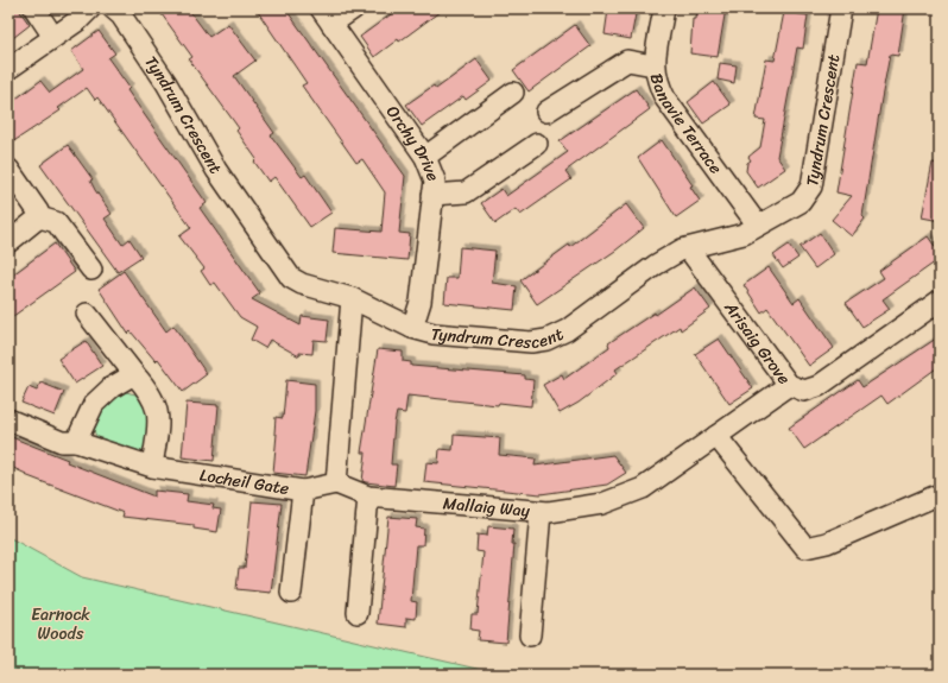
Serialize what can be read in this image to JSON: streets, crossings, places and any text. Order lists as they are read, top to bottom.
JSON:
{
  "streets": {
    "street": [
      "Tyndrum Crescent",
      "Banavie Terrace",
      "Orchy Drive",
      "Arisaig Grove",
      "Locheil Gate",
      "Mallaig Way"
    ]
  },
  "crossings": [
    ["Tyndrum Crescent", "Banavie Terrace"],
    ["Tyndrum Crescent", "Orchy Drive"],
    ["Tyndrum Crescent", "Arisaig Grove"],
    ["Arisaig Grove", "Mallaig Way"],
    ["Locheil Gate", "Mallaig Way"]
  ],
  "parks": ["Earnock Woods"]
}
